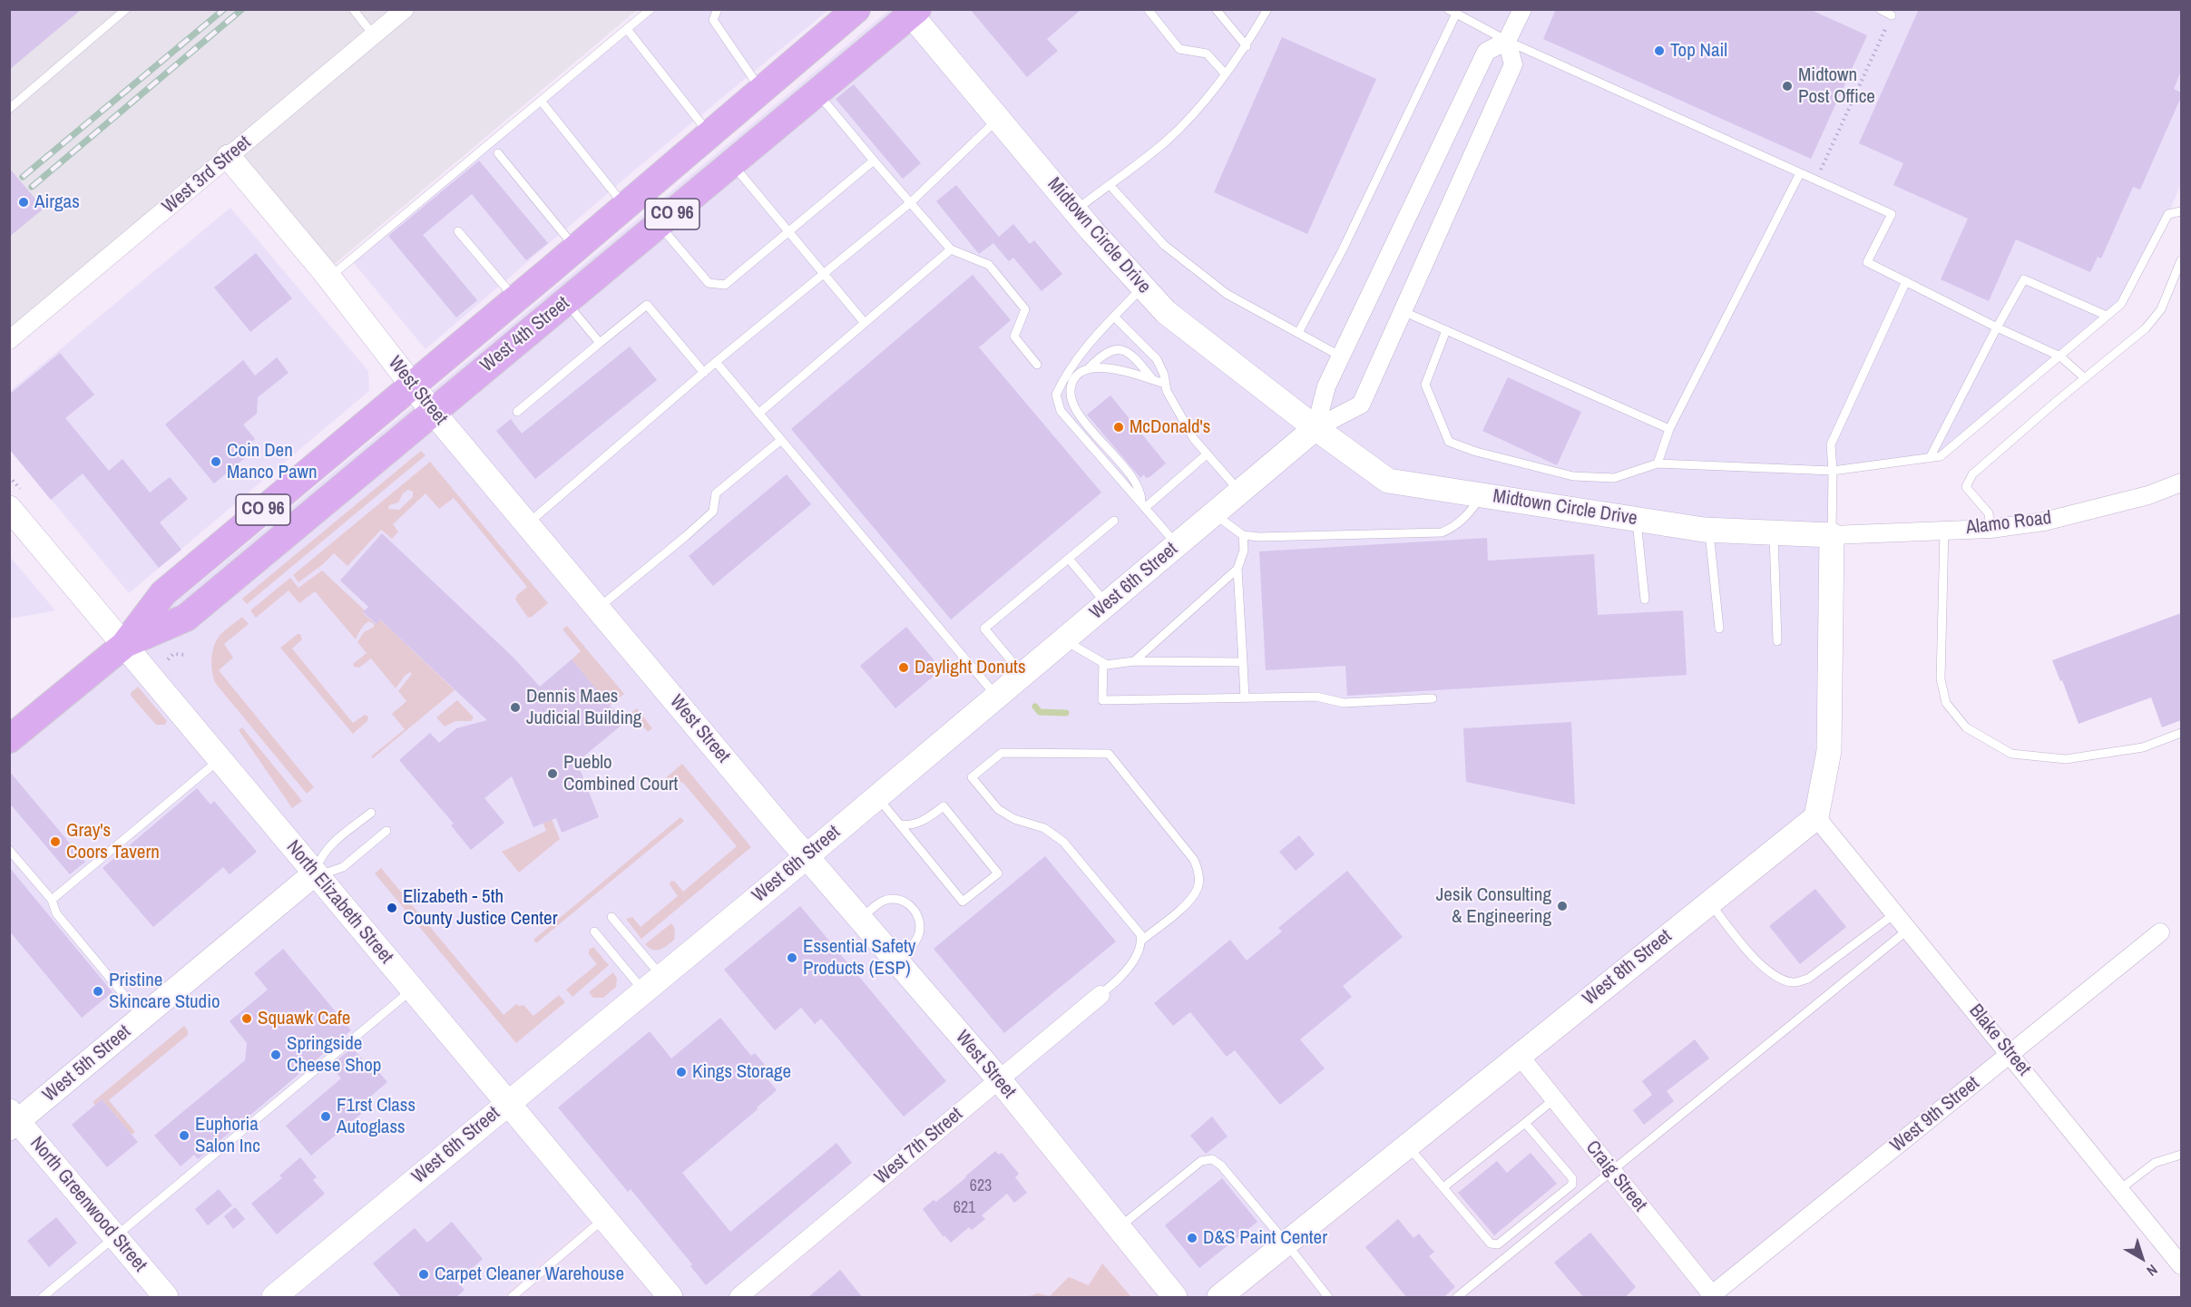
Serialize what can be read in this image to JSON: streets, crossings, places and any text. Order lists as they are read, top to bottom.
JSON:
{
  "streets": {
    "main road": ["CO 96", "West 4th Street"],
    "street": [
      "West 3rd Street",
      "Midtown Circle Drive",
      "West Street",
      "Alamo Road",
      "West 6th Street",
      "North Elizabeth Street",
      "West 8th Street",
      "Blake Street",
      "West 5th Street",
      "West 9th Street",
      "West 7th Street",
      "Craig Street",
      "North Greenwood Street"
    ]
  },
  "crossings": [
    ["West 3rd Street", "West Street"],
    ["Midtown Circle Drive", "West 4th Street"],
    ["Midtown Circle Drive", "Alamo Road"],
    ["Midtown Circle Drive", "West 6th Street"],
    ["West 4th Street", "West Street"],
    ["West 4th Street", "North Elizabeth Street"],
    ["West Street", "West 6th Street"],
    ["West Street", "West 7th Street"],
    ["West 6th Street", "North Elizabeth Street"],
    ["North Elizabeth Street", "West 5th Street"],
    ["West 8th Street", "Blake Street"],
    ["West 8th Street", "Craig Street"],
    ["Blake Street", "West 9th Street"],
    ["West 5th Street", "North Greenwood Street"],
    ["West 9th Street", "Craig Street"]
  ],
  "places": [
    "Top Nail",
    "Midtown Post Office",
    "Airgas",
    "McDonald's",
    "Coin Den Manco Pawn",
    "Daylight Donuts",
    "Dennis Maes Judicial Building",
    "Pueblo Combined Court",
    "Gray's Coors Tavern",
    "Jesik Consulting & Engineering",
    "Elizabeth - 5th County Justice Center",
    "Essential Safety Products (ESP)",
    "Pristine Skincare Studio",
    "Squawk Cafe",
    "Springside Cheese Shop",
    "Kings Storage",
    "F1rst Class Autoglass",
    "Euphoria Salon Inc",
    "D&S Paint Center",
    "Carpet Cleaner Warehouse"
  ],
  "house_numbers": ["623", "621"],
  "north": "bottom right"
}
